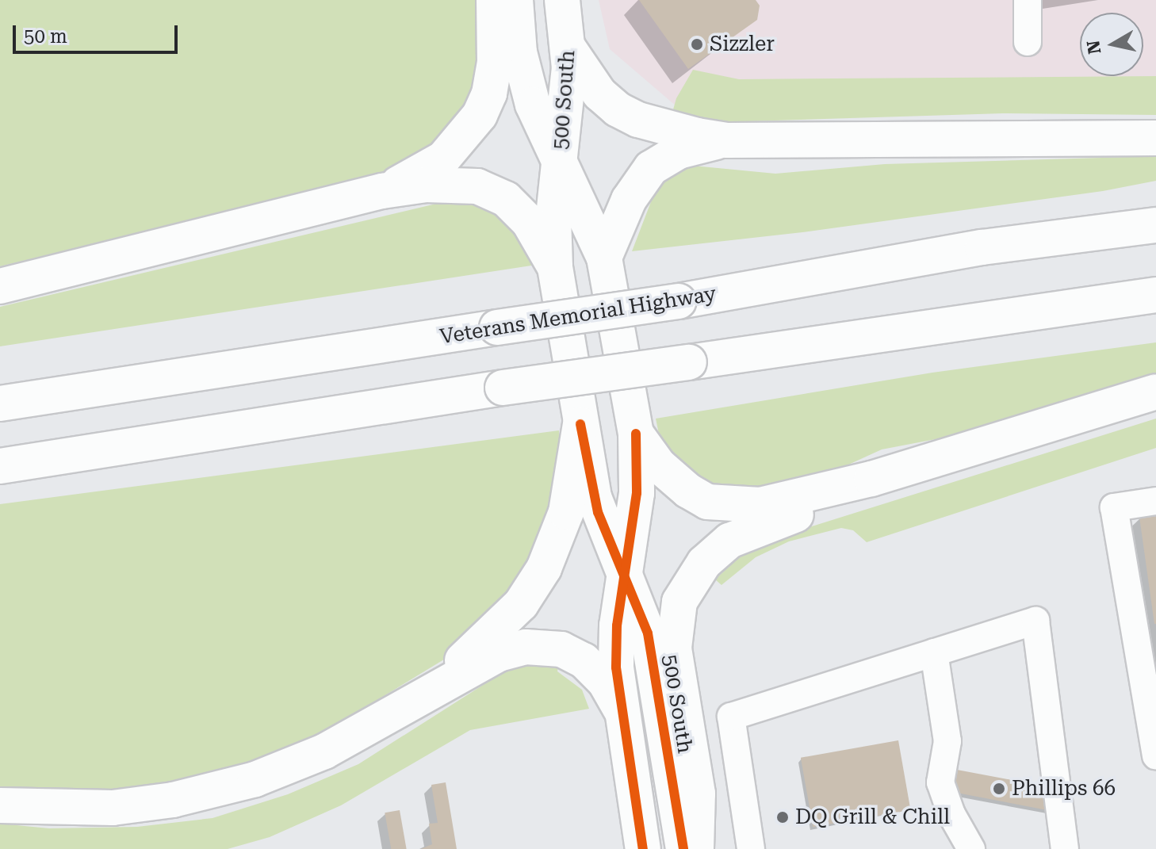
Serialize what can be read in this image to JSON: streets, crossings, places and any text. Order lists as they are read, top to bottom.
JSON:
{
  "streets": {
    "main road": ["500 South", "Veterans Memorial Highway"]
  },
  "places": ["Sizzler", "Phillips 66", "DQ Grill & Chill"],
  "scale_bar": "50 m",
  "north": "left"
}
